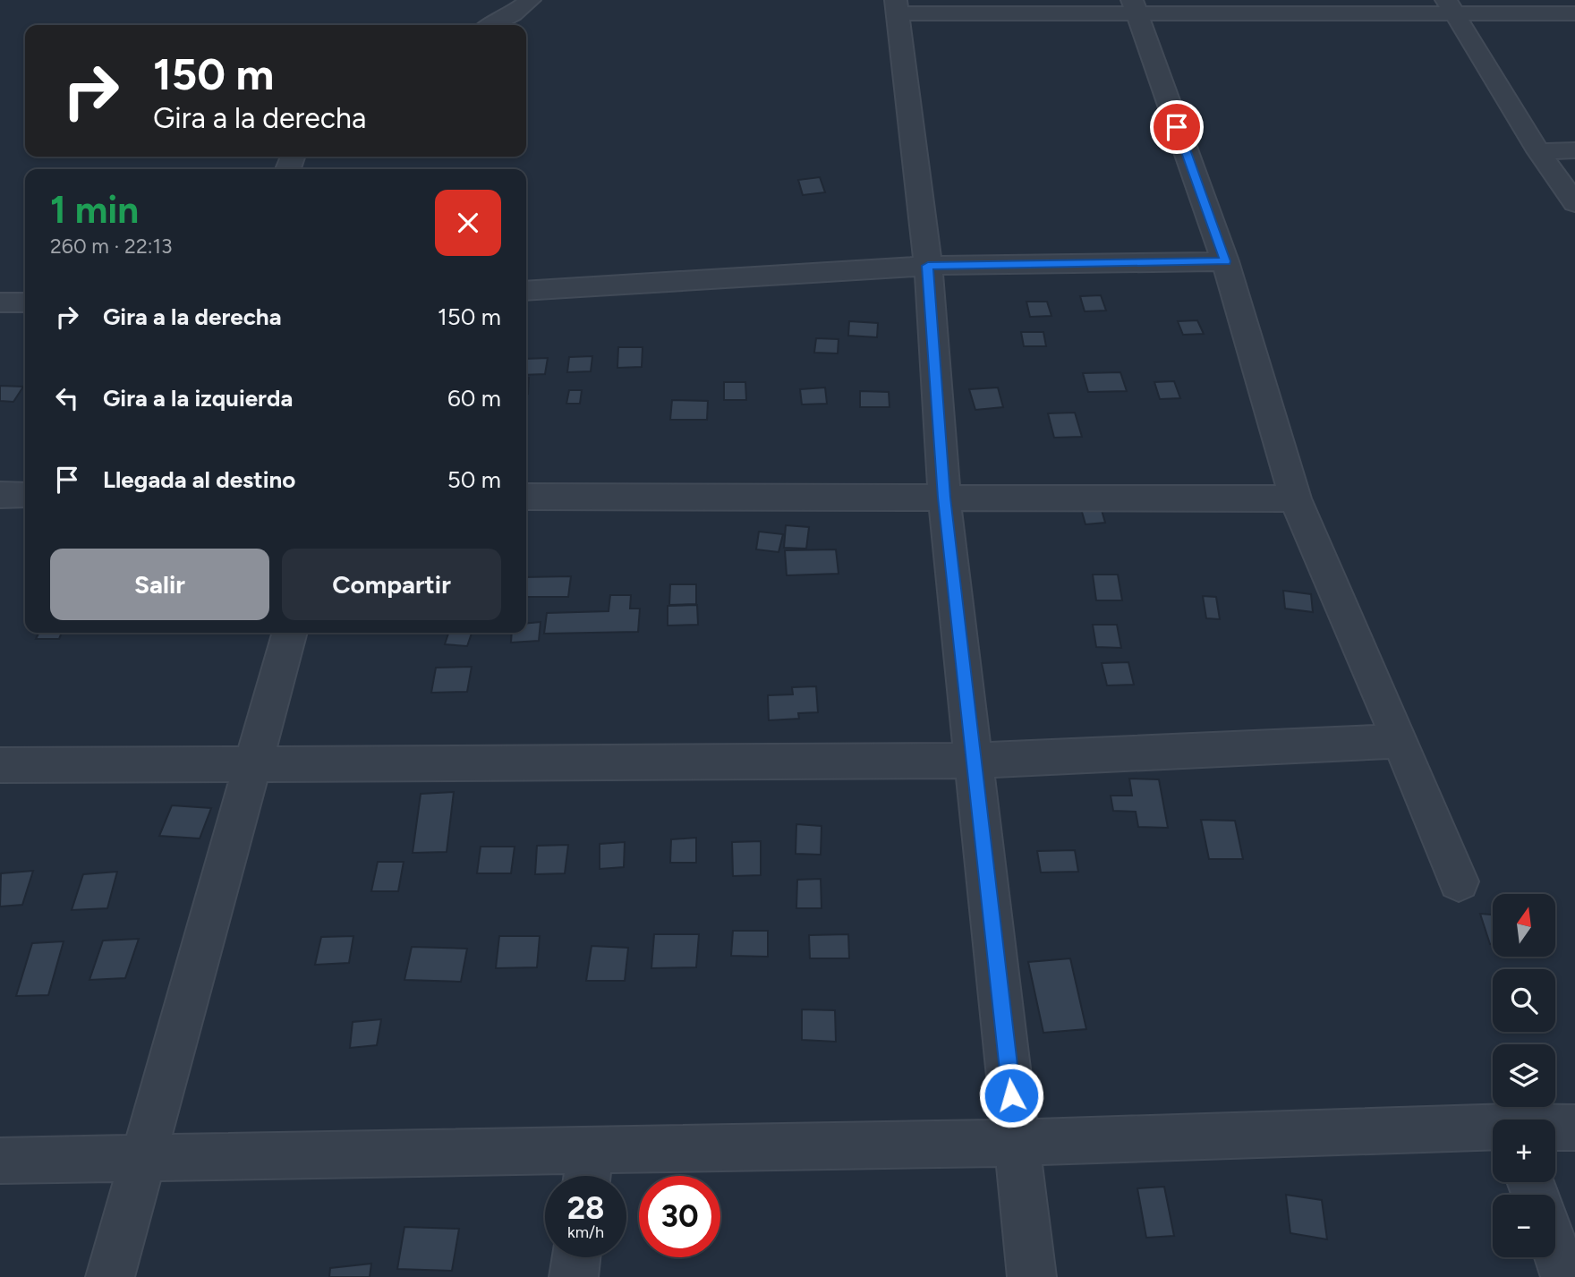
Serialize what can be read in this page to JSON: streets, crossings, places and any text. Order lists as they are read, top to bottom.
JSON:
{
  "north": "top",
  "page": {
    "turn": ["150 m", "Gira a la derecha"],
    "heading": ["1 min", "260 m · 22:13"],
    "list": [
      {
        "name": "Gira a la derecha",
        "value": "150 m"
      },
      {
        "name": "Gira a la izquierda",
        "value": "60 m"
      },
      {
        "name": "Llegada al destino",
        "value": "50 m"
      }
    ],
    "buttons": ["Salir", "Compartir"],
    "map_buttons": ["+", "−"],
    "speed": "28 km/h",
    "limit": "30"
  }
}
